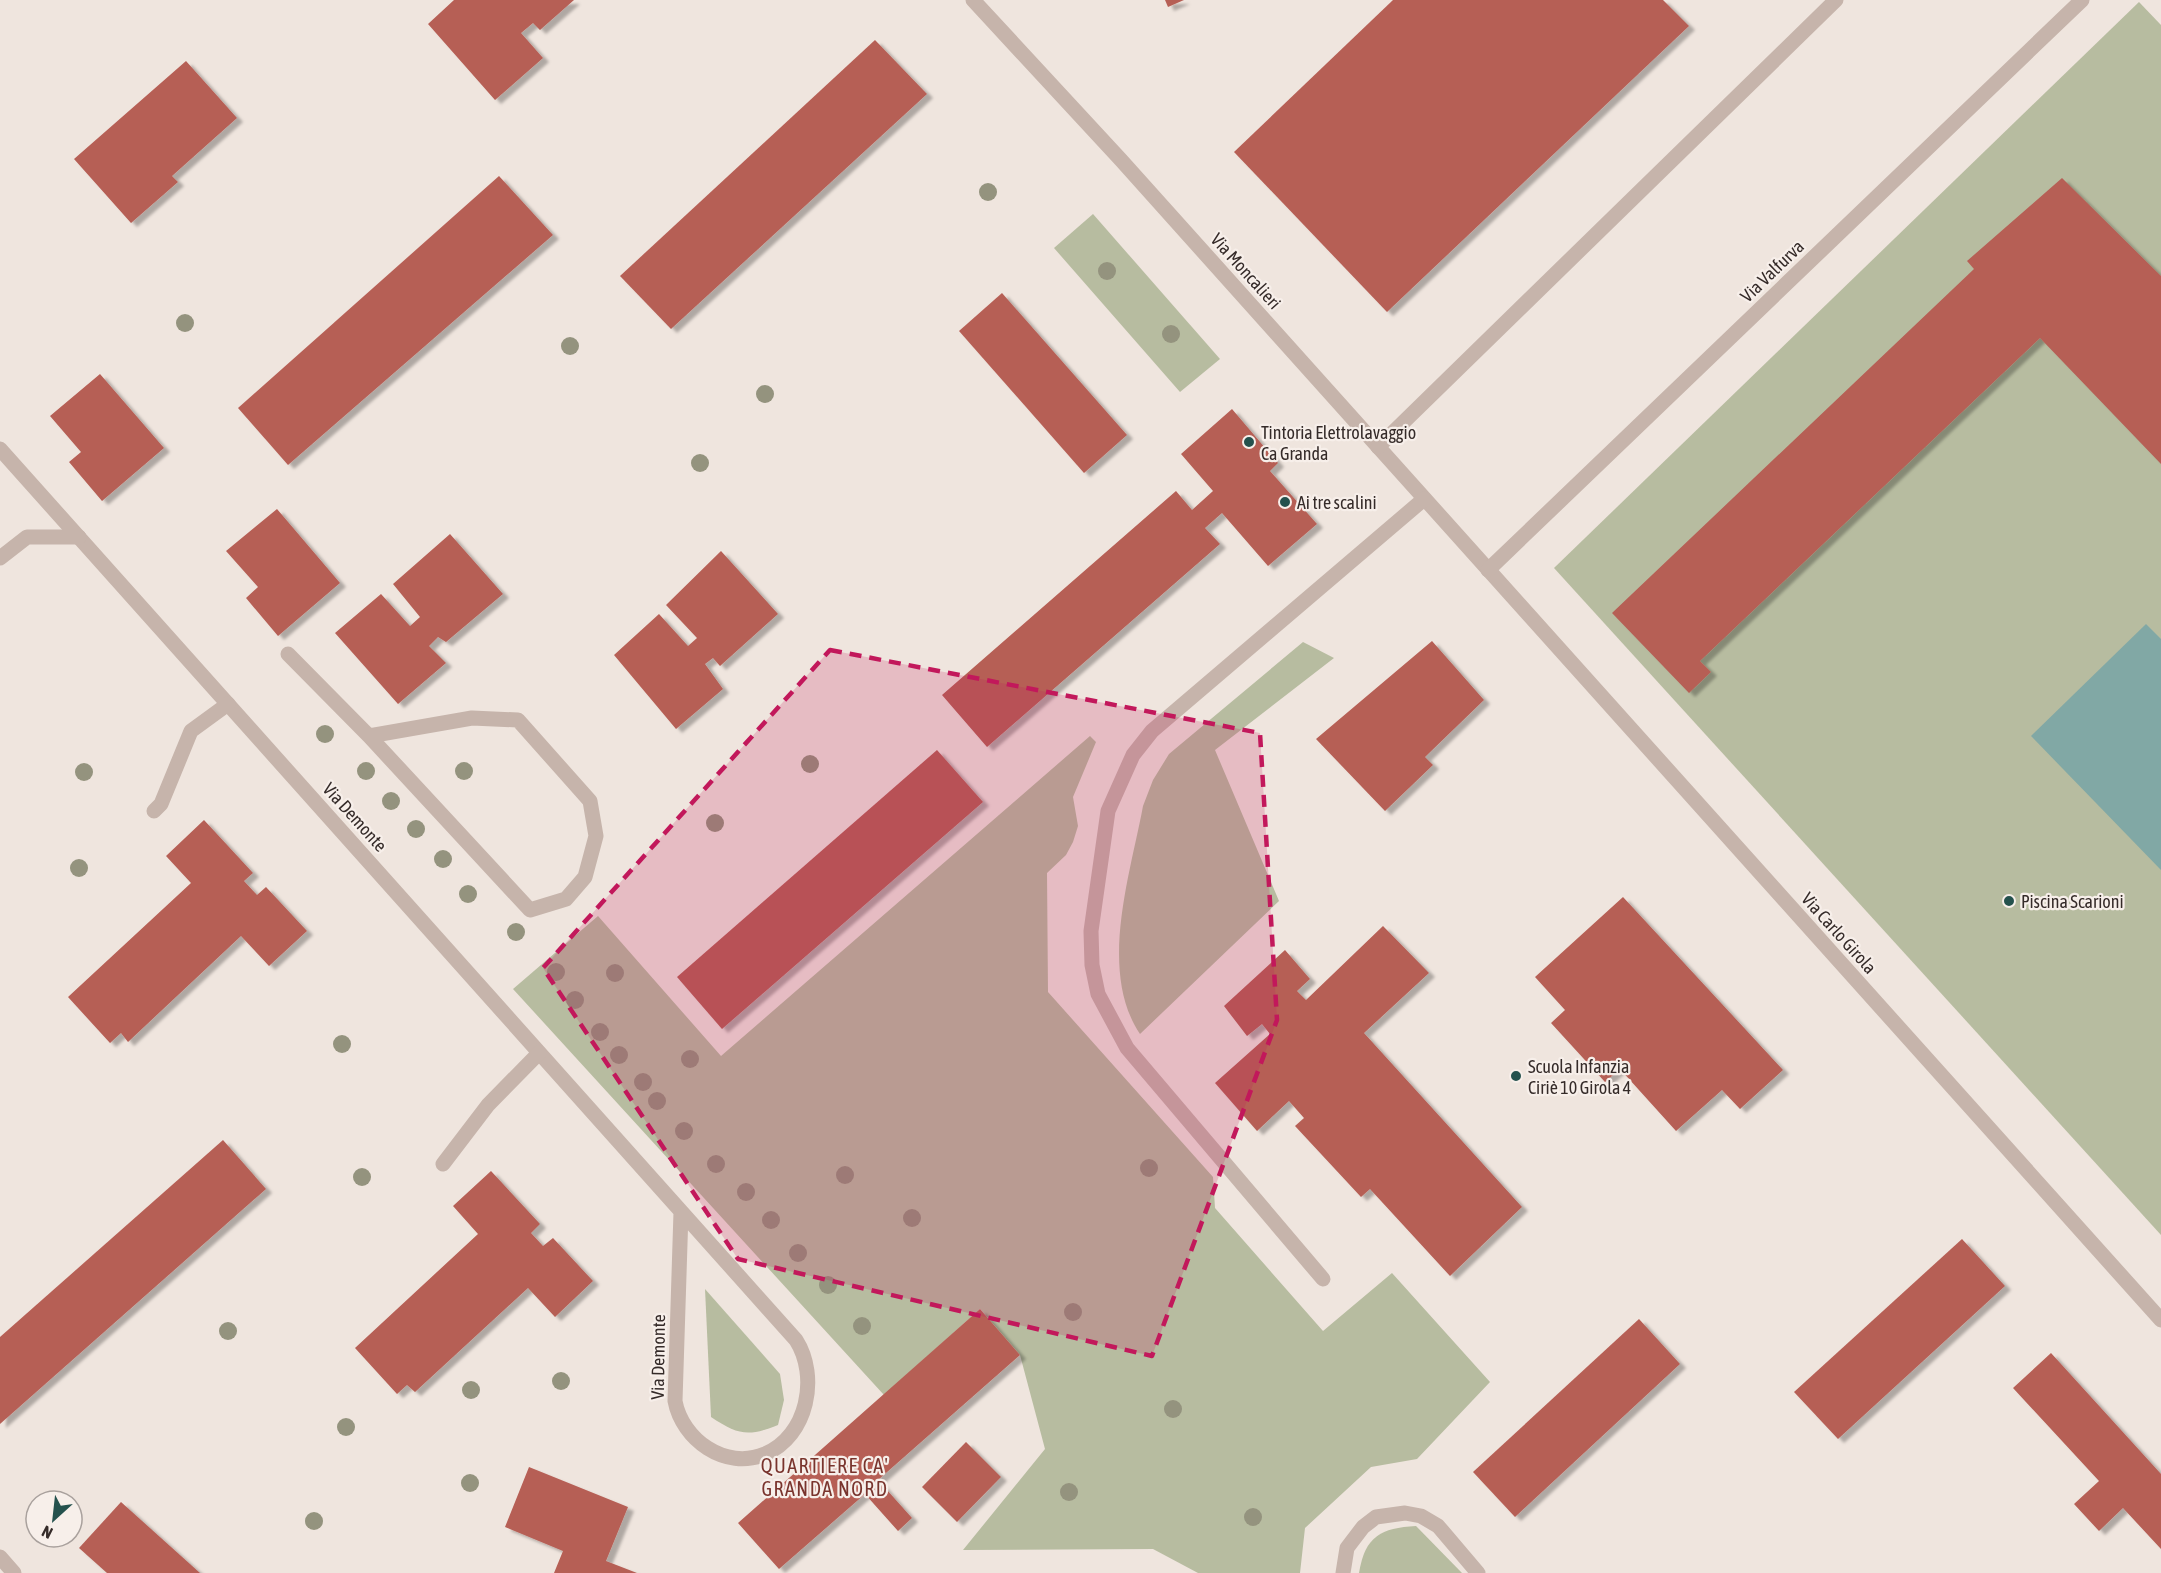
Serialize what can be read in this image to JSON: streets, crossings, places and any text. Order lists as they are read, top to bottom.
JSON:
{
  "streets": {
    "street": [
      "Via Moncalieri",
      "Via Valfurva",
      "Via Demonte",
      "Via Carlo Girola"
    ]
  },
  "crossings": [
    ["Via Moncalieri", "Via Valfurva"],
    ["Via Moncalieri", "Via Carlo Girola"],
    ["Via Valfurva", "Via Carlo Girola"]
  ],
  "districts": ["QUARTIERE CA' GRANDA NORD"],
  "places": [
    "Tintoria Elettrolavaggio Ca Granda",
    "Ai tre scalini",
    "Piscina Scarioni",
    "Scuola Infanzia Ciriè 10 Girola 4"
  ],
  "north": "bottom left"
}
